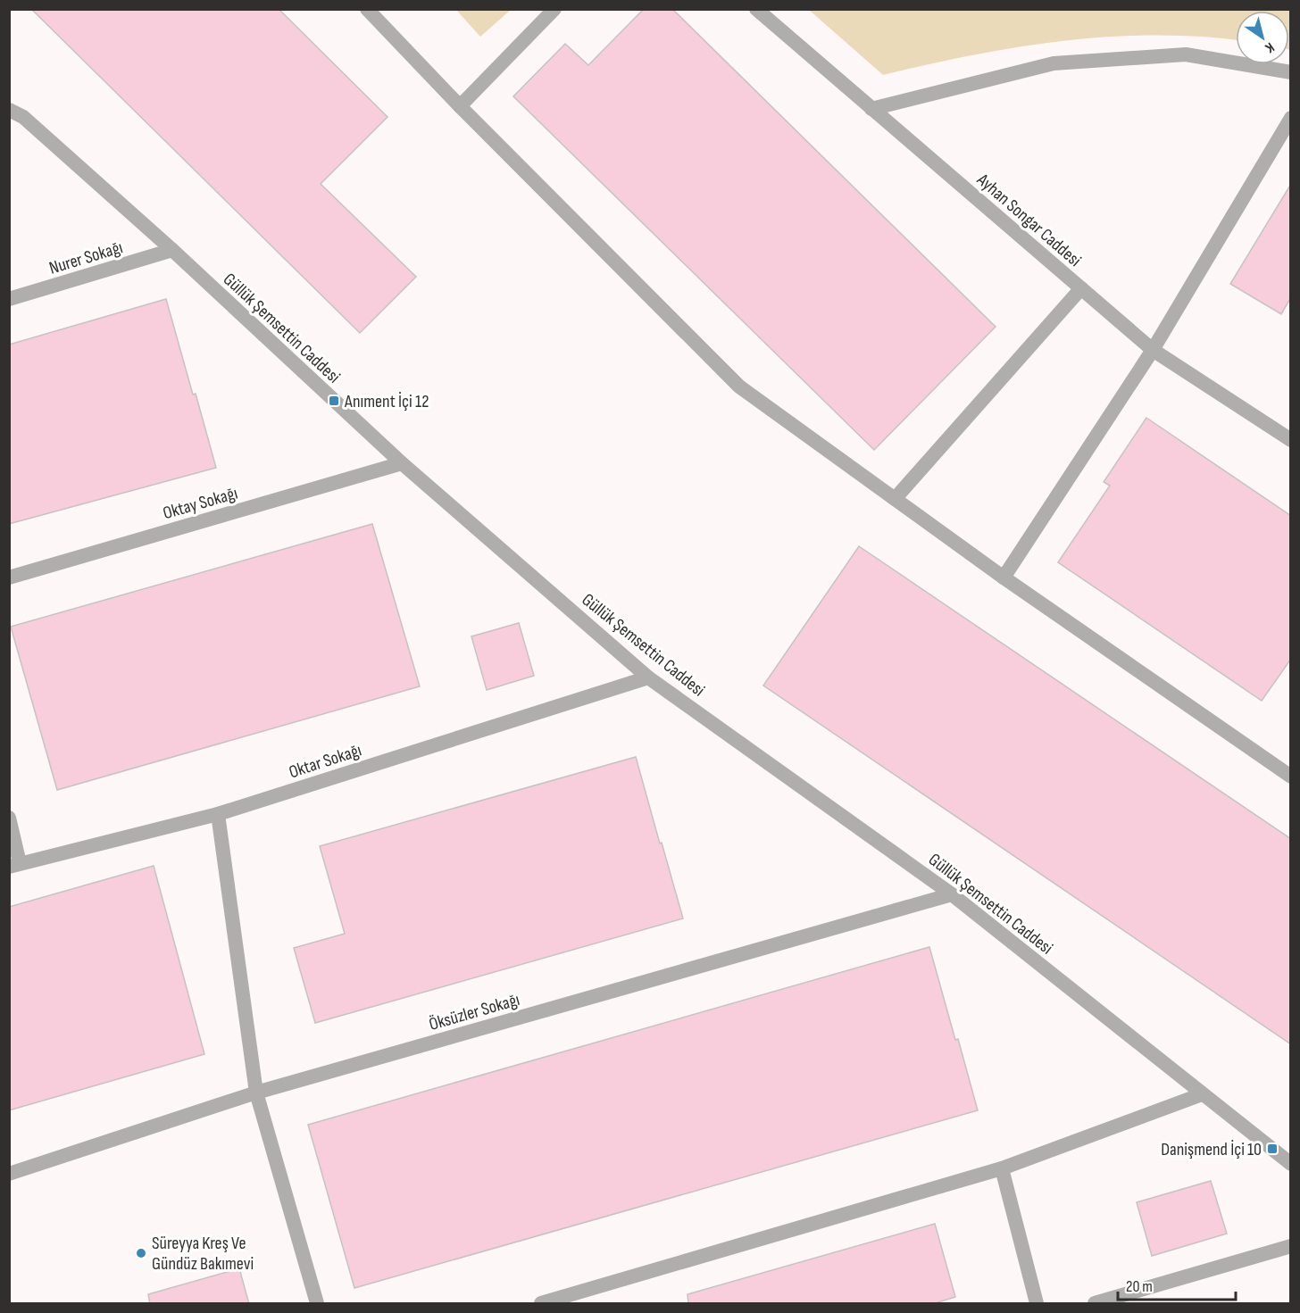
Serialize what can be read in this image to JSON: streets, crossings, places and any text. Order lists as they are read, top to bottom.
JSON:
{
  "streets": {
    "street": [
      "Ayhan Songar Caddesi",
      "Nurer Sokağı",
      "Güllük Şemsettin Caddesi",
      "Oktay Sokağı",
      "Oktar Sokağı",
      "Öksüzler Sokağı"
    ]
  },
  "crossings": [
    ["Nurer Sokağı", "Güllük Şemsettin Caddesi"],
    ["Güllük Şemsettin Caddesi", "Oktay Sokağı"],
    ["Güllük Şemsettin Caddesi", "Oktar Sokağı"],
    ["Güllük Şemsettin Caddesi", "Öksüzler Sokağı"]
  ],
  "places": {
    "transit": ["Anıment İçi 12", "Danişmend İçi 10"],
    "other": ["Süreyya Kreş Ve Gündüz Bakımevi"]
  },
  "scale_bar": "20 m",
  "north": "bottom right"
}
